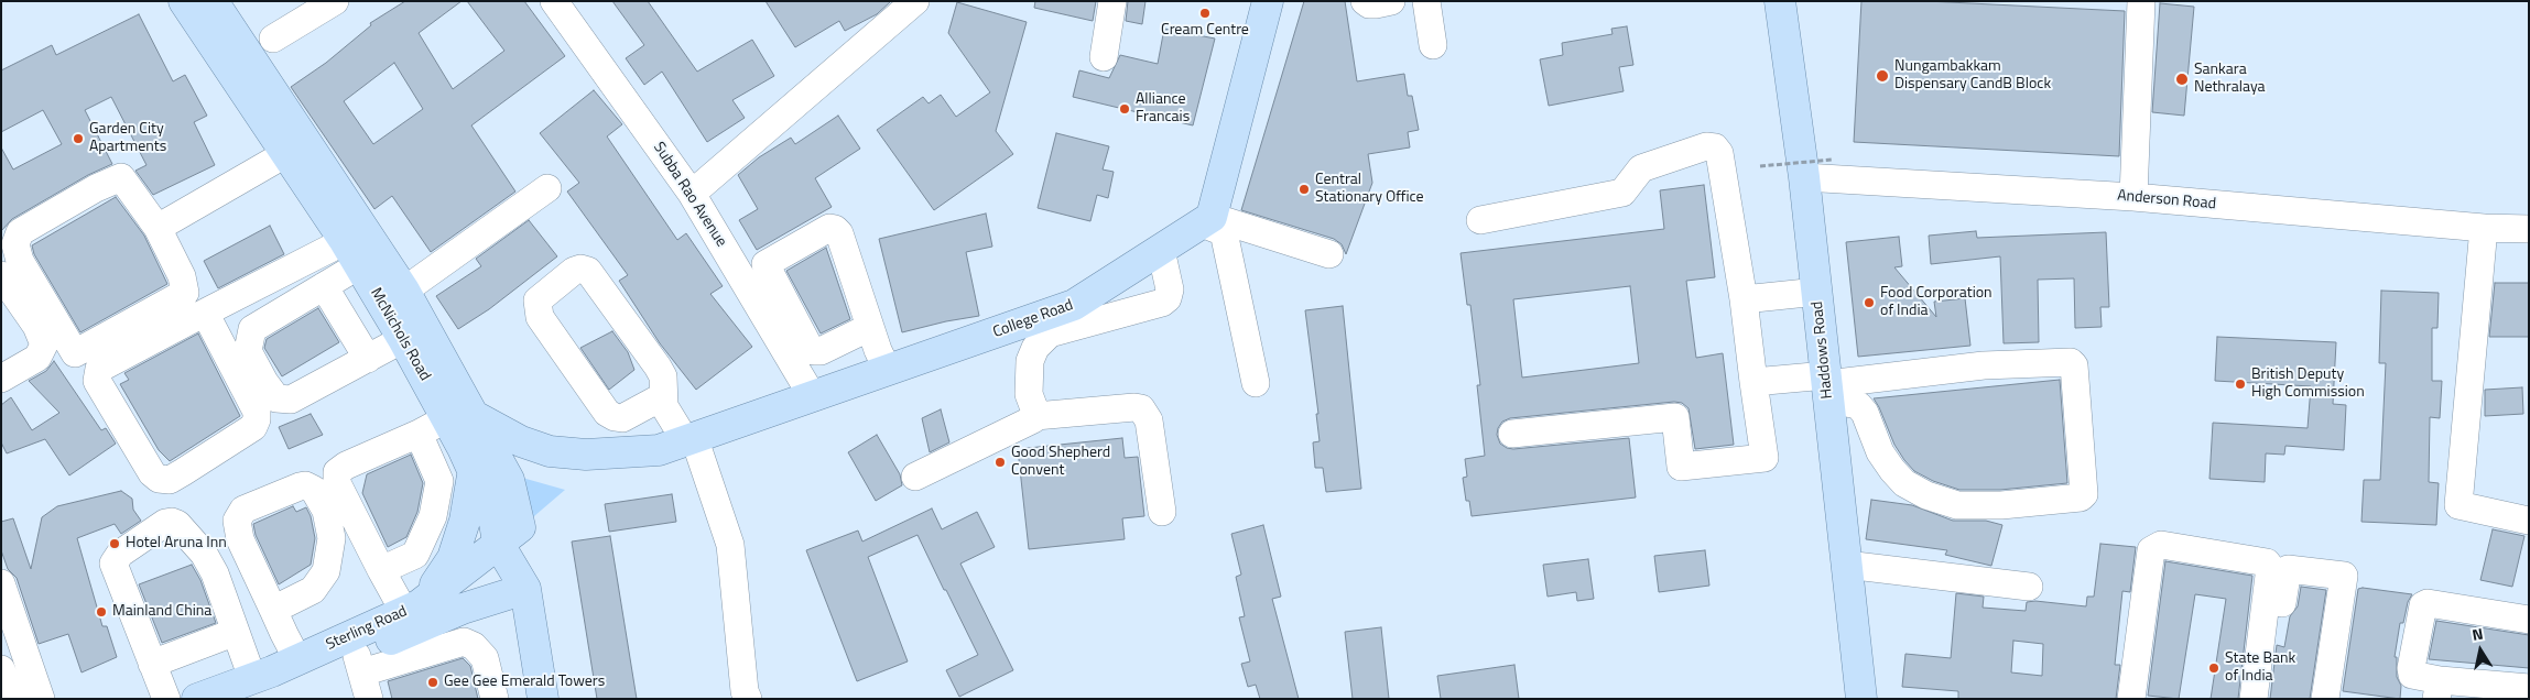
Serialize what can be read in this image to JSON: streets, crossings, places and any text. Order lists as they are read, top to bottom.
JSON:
{
  "streets": {
    "main road": [
      "College Road",
      "McNichols Road",
      "Haddows Road",
      "Sterling Road"
    ],
    "street": ["Subba Rao Avenue", "Anderson Road"]
  },
  "crossings": [
    ["Subba Rao Avenue", "College Road"],
    ["Anderson Road", "Haddows Road"]
  ],
  "places": [
    "Cream Centre",
    "Nungambakkam Dispensary CandB Block",
    "Sankara Nethralaya",
    "Alliance Francais",
    "Garden City Apartments",
    "Central Stationary Office",
    "Food Corporation of India",
    "British Deputy High Commission",
    "Good Shepherd Convent",
    "Hotel Aruna Inn",
    "Mainland China",
    "State Bank of India",
    "Gee Gee Emerald Towers"
  ],
  "north": "top"
}
